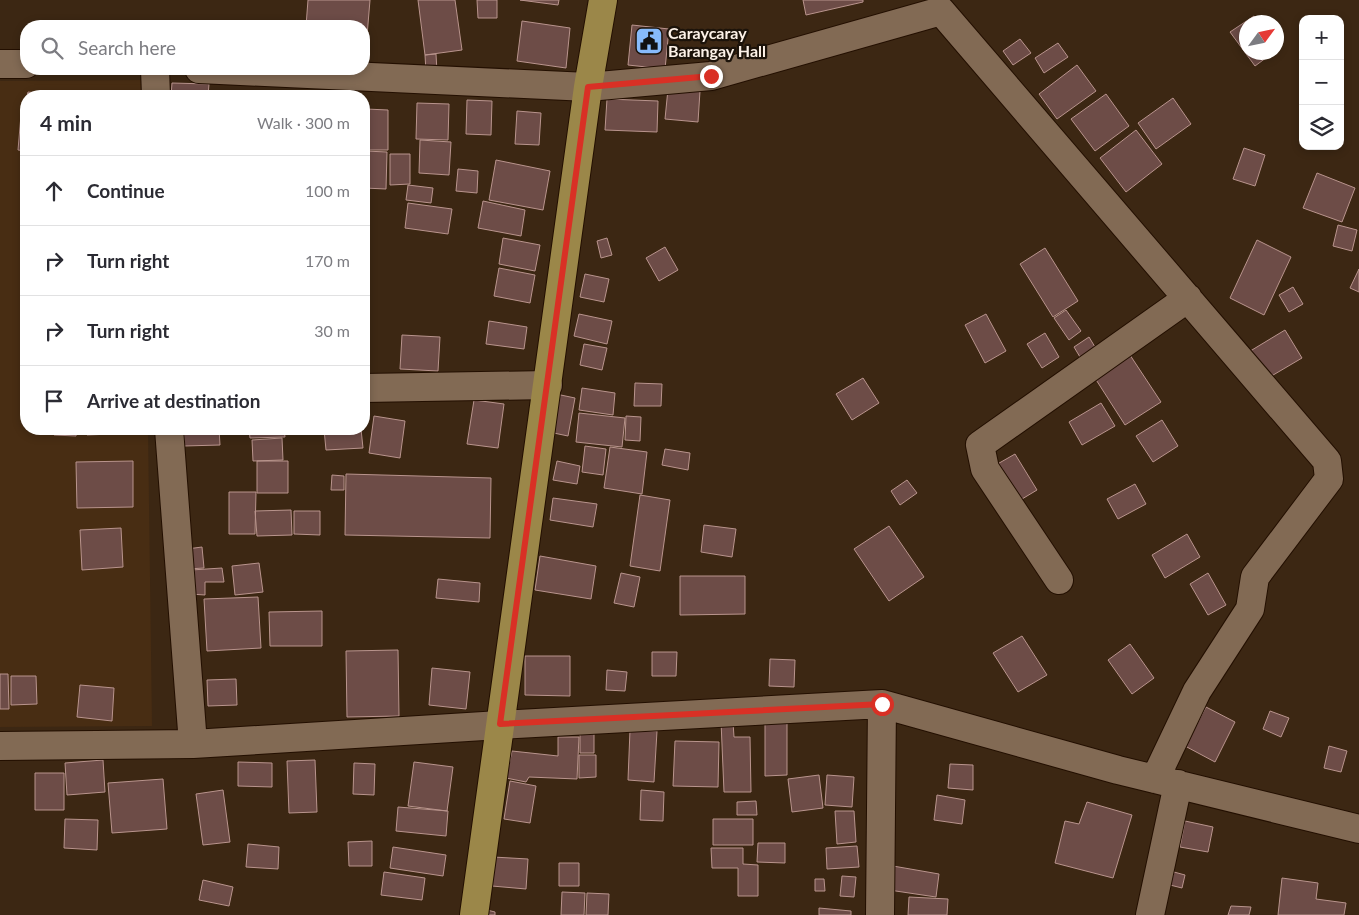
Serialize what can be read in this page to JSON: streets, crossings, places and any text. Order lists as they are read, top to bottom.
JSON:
{
  "places": {
    "public building": ["Caraycaray Barangay Hall"]
  },
  "north": "top right",
  "page": {
    "map_buttons": ["+", "−"],
    "search": "Search here",
    "heading": ["4 min", "Walk · 300 m"],
    "list": [
      ["Continue", "100 m"],
      ["Turn right", "170 m"],
      ["Turn right", "30 m"],
      "Arrive at destination"
    ]
  }
}
